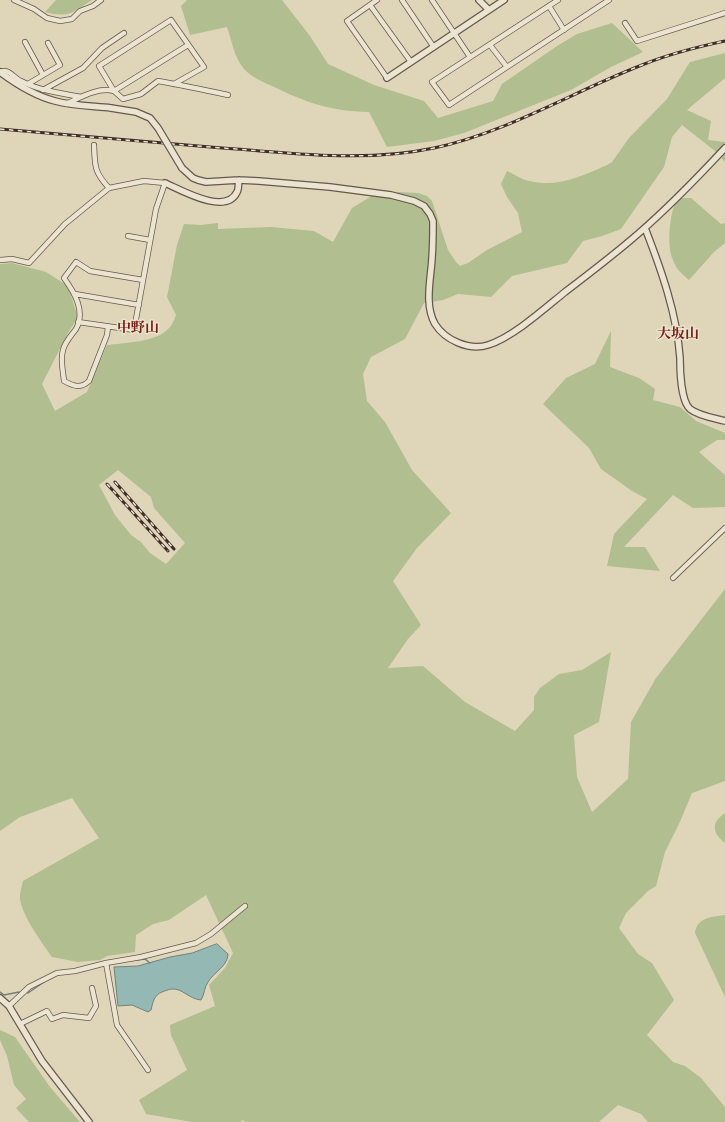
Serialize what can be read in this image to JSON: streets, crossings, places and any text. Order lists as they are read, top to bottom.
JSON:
{
  "districts": ["中野山", "大坂山"]
}
